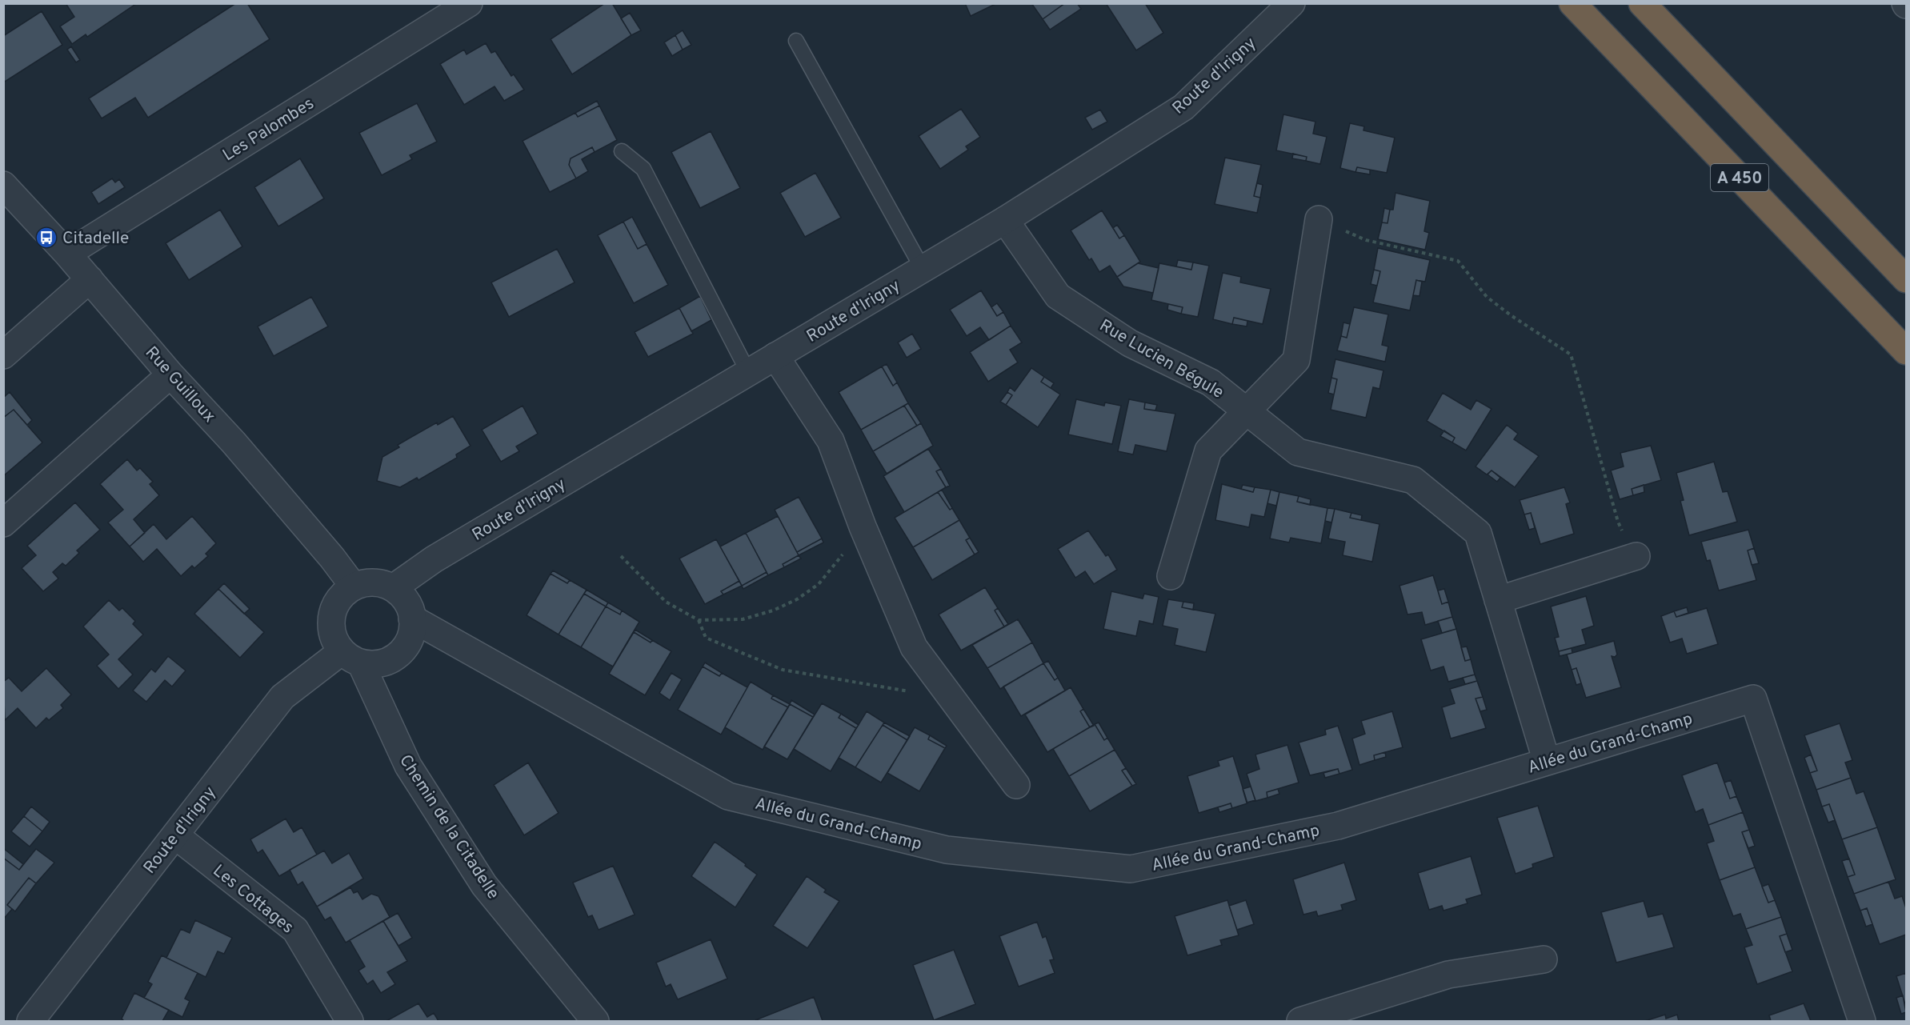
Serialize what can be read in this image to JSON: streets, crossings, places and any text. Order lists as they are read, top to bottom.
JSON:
{
  "streets": {
    "highway": ["A 450"],
    "street": [
      "Route d'Irigny",
      "Les Palombes",
      "Rue Lucien Bégule",
      "Rue Guilloux",
      "Allée du Grand-Champ",
      "Chemin de la Citadelle",
      "Les Cottages"
    ]
  },
  "crossings": [
    ["Route d'Irigny", "Rue Lucien Bégule"],
    ["Route d'Irigny", "Rue Guilloux"],
    ["Route d'Irigny", "Allée du Grand-Champ"],
    ["Route d'Irigny", "Chemin de la Citadelle"],
    ["Route d'Irigny", "Les Cottages"],
    ["Les Palombes", "Rue Guilloux"],
    ["Rue Lucien Bégule", "Allée du Grand-Champ"],
    ["Rue Guilloux", "Allée du Grand-Champ"],
    ["Rue Guilloux", "Chemin de la Citadelle"],
    ["Allée du Grand-Champ", "Chemin de la Citadelle"]
  ],
  "places": {
    "bus stop": ["Citadelle"]
  }
}
